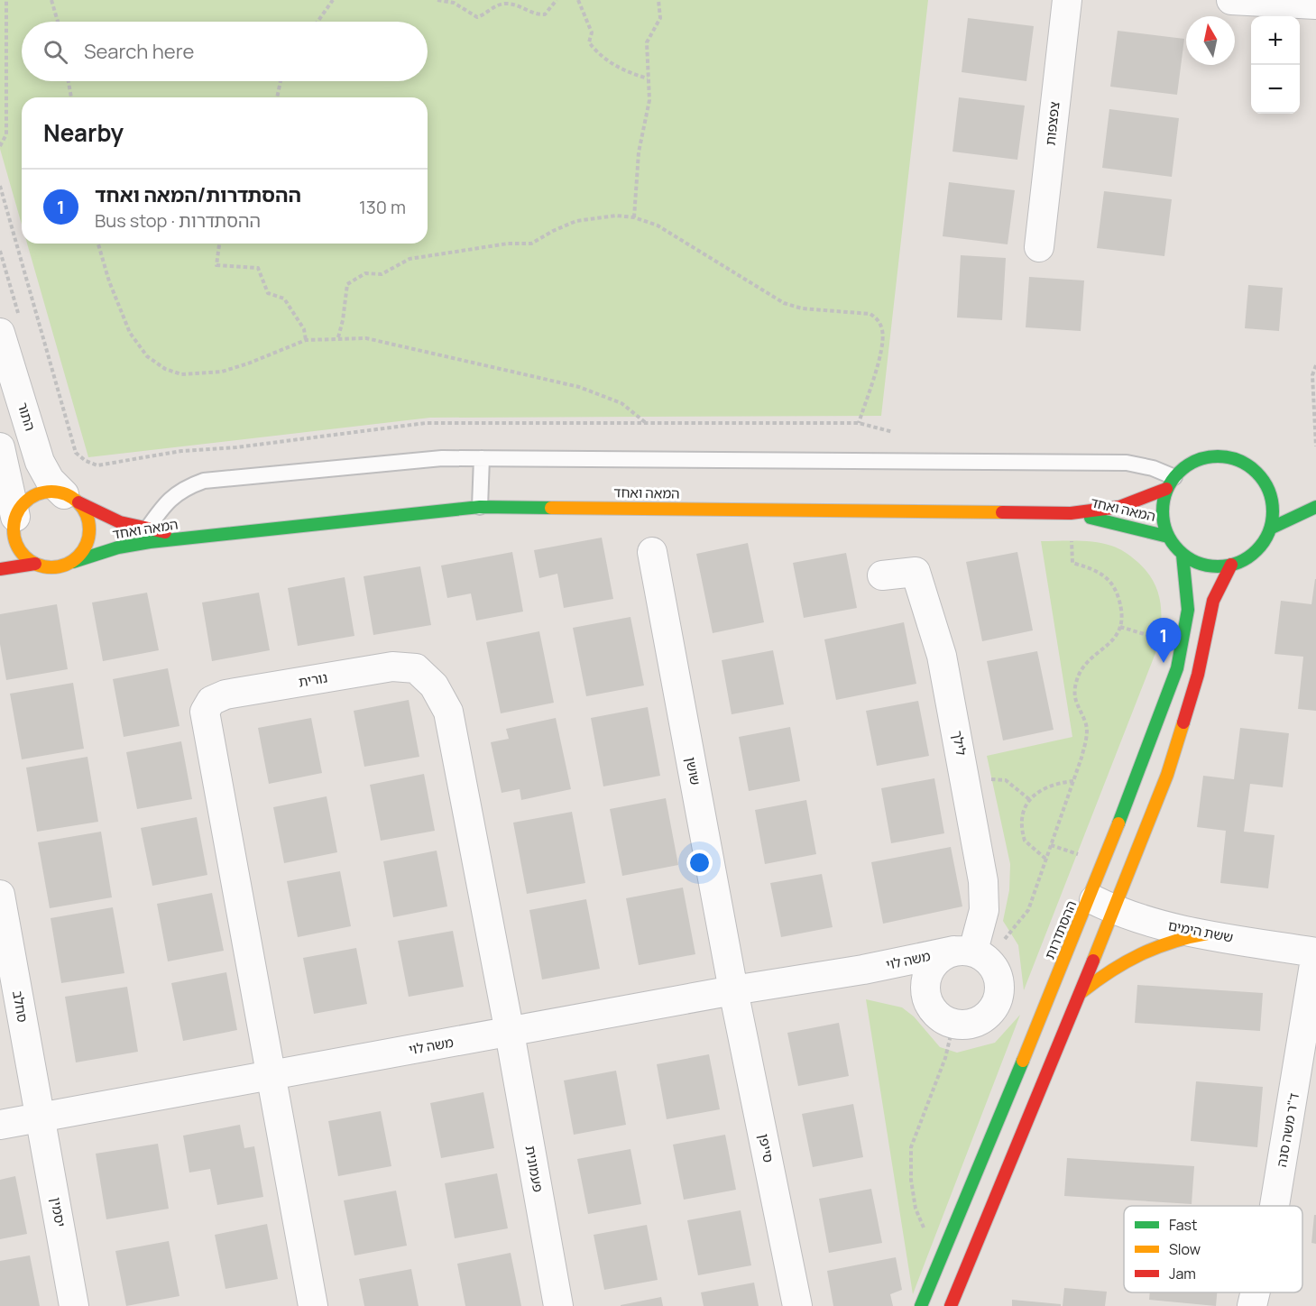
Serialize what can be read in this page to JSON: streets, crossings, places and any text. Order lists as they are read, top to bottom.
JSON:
{
  "streets": {
    "street": [
      "צפצפות",
      "התור",
      "המאה ואחד",
      "נורית",
      "לילך",
      "שושן",
      "ההסתדרות",
      "ששת הימים",
      "משה לוי",
      "סחלב",
      "ד\"ר משה סנה",
      "סייפן",
      "פעמונית",
      "יסמין"
    ]
  },
  "crossings": [
    ["התור", "המאה ואחד"],
    ["המאה ואחד", "ההסתדרות"],
    ["נורית", "משה לוי"],
    ["נורית", "פעמונית"],
    ["לילך", "משה לוי"],
    ["שושן", "משה לוי"],
    ["שושן", "סייפן"],
    ["ההסתדרות", "ששת הימים"],
    ["ששת הימים", "ד\"ר משה סנה"],
    ["משה לוי", "סחלב"],
    ["משה לוי", "סייפן"],
    ["משה לוי", "פעמונית"],
    ["משה לוי", "יסמין"],
    ["סחלב", "יסמין"]
  ],
  "legend": ["Fast", "Slow", "Jam"],
  "north": "top",
  "page": {
    "map_buttons": ["+", "−"],
    "search": "Search here",
    "heading": "Nearby",
    "list": [
      {
        "mark": "1",
        "name": "ההסתדרות/המאה ואחד",
        "note": "Bus stop · ההסתדרות",
        "value": "130 m"
      }
    ],
    "pins": "1"
  }
}
